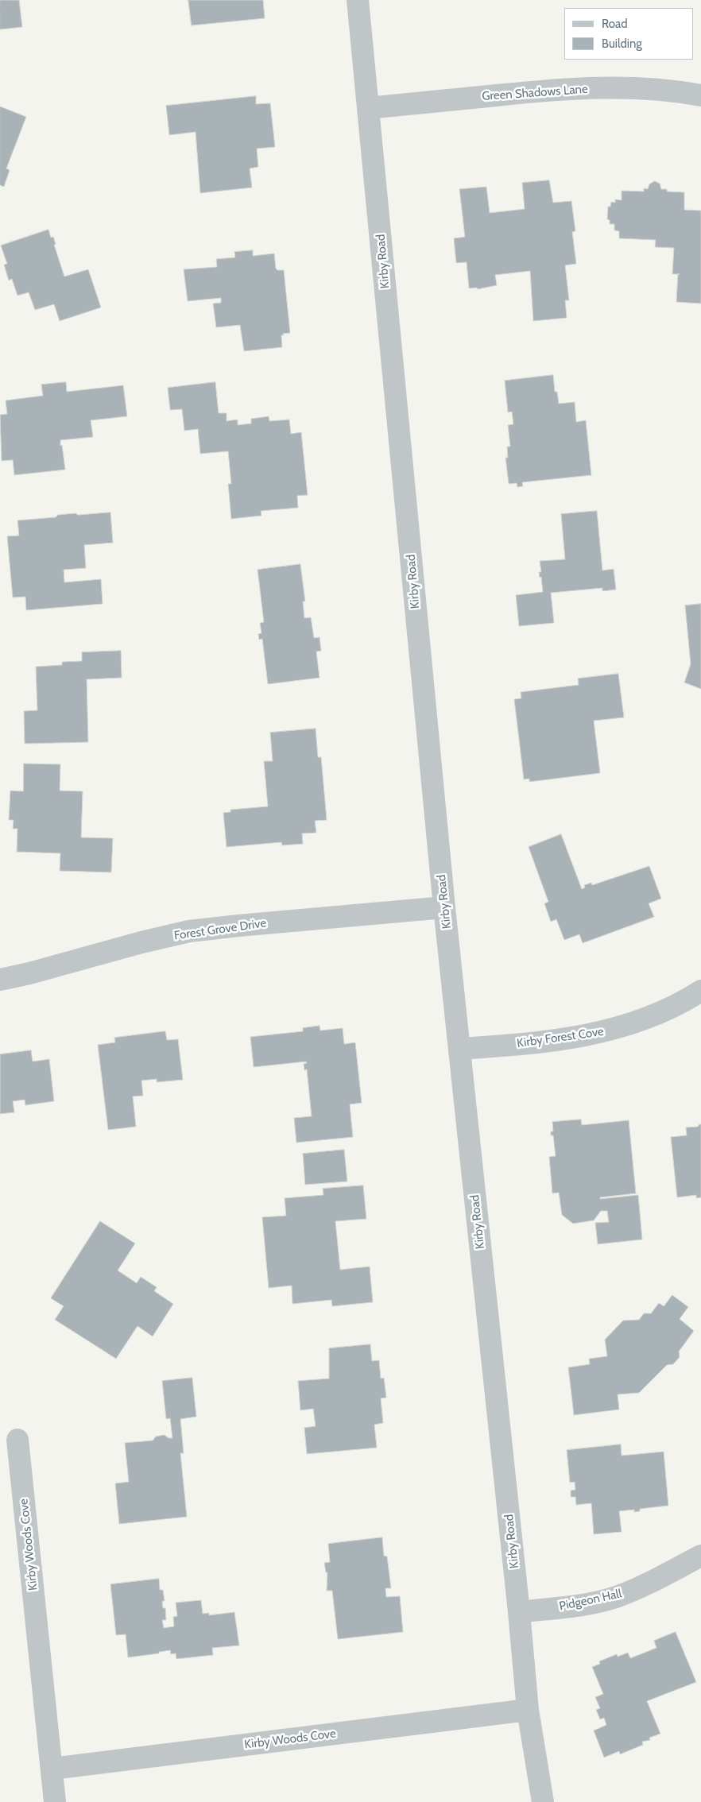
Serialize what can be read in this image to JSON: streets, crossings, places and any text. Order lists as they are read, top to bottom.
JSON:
{
  "streets": {
    "street": [
      "Green Shadows Lane",
      "Kirby Road",
      "Forest Grove Drive",
      "Kirby Forest Cove",
      "Kirby Woods Cove",
      "Pidgeon Hall"
    ]
  },
  "crossings": [
    ["Green Shadows Lane", "Kirby Road"],
    ["Kirby Road", "Forest Grove Drive"],
    ["Kirby Road", "Kirby Forest Cove"],
    ["Kirby Road", "Kirby Woods Cove"],
    ["Kirby Road", "Pidgeon Hall"]
  ],
  "legend": ["Road", "Building"]
}
